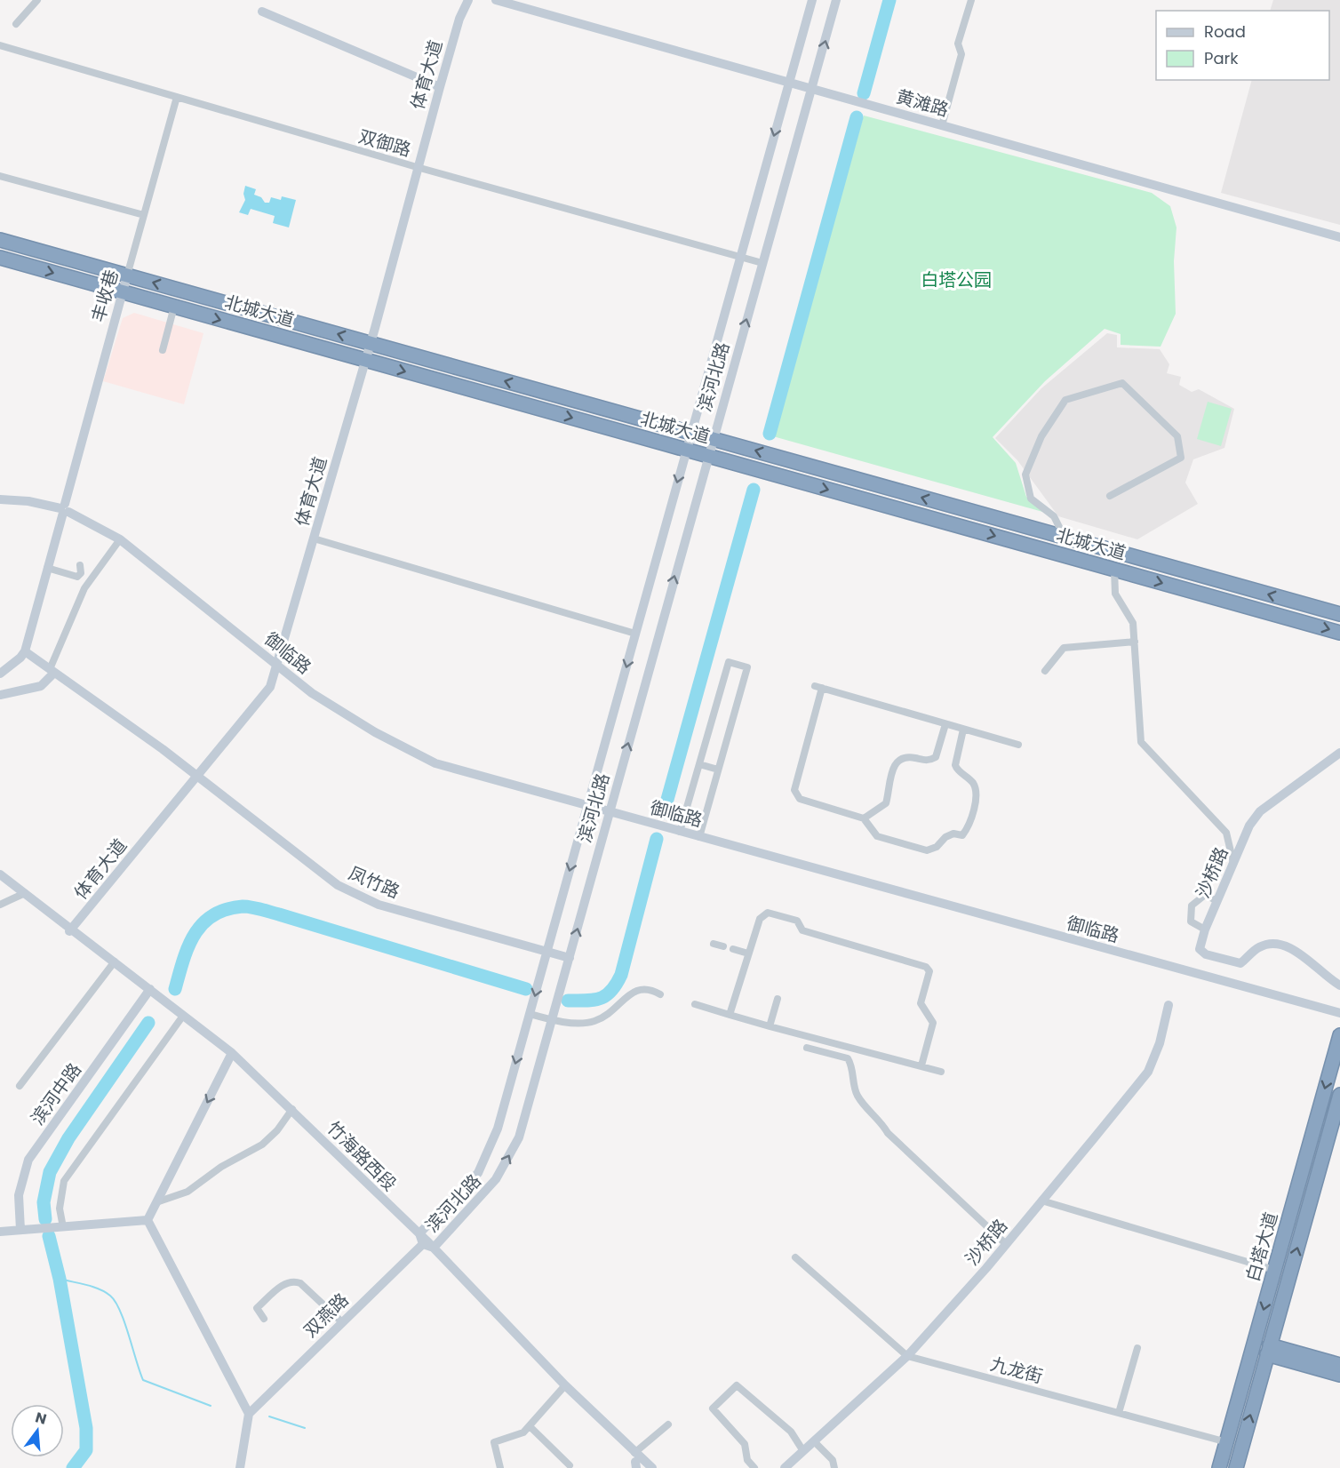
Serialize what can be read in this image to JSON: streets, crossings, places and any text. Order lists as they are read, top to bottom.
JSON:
{
  "streets": {
    "highway": ["北城大道", "白塔大道"],
    "street": [
      "体育大道",
      "黄滩路",
      "双御路",
      "丰收巷",
      "滨河北路",
      "御临路",
      "沙桥路",
      "凤竹路",
      "滨河中路",
      "竹海路西段",
      "双燕路",
      "九龙街"
    ]
  },
  "crossings": [
    ["体育大道", "双御路"],
    ["体育大道", "北城大道"],
    ["体育大道", "御临路"],
    ["体育大道", "凤竹路"],
    ["体育大道", "竹海路西段"],
    ["黄滩路", "滨河北路"],
    ["双御路", "丰收巷"],
    ["双御路", "滨河北路"],
    ["丰收巷", "北城大道"],
    ["丰收巷", "御临路"],
    ["丰收巷", "凤竹路"],
    ["北城大道", "滨河北路"],
    ["滨河北路", "御临路"],
    ["滨河北路", "凤竹路"],
    ["滨河北路", "竹海路西段"],
    ["滨河北路", "双燕路"],
    ["沙桥路", "九龙街"],
    ["滨河中路", "竹海路西段"],
    ["竹海路西段", "双燕路"],
    ["白塔大道", "九龙街"]
  ],
  "parks": ["白塔公园"],
  "legend": ["Road", "Park"],
  "north": "top"
}
